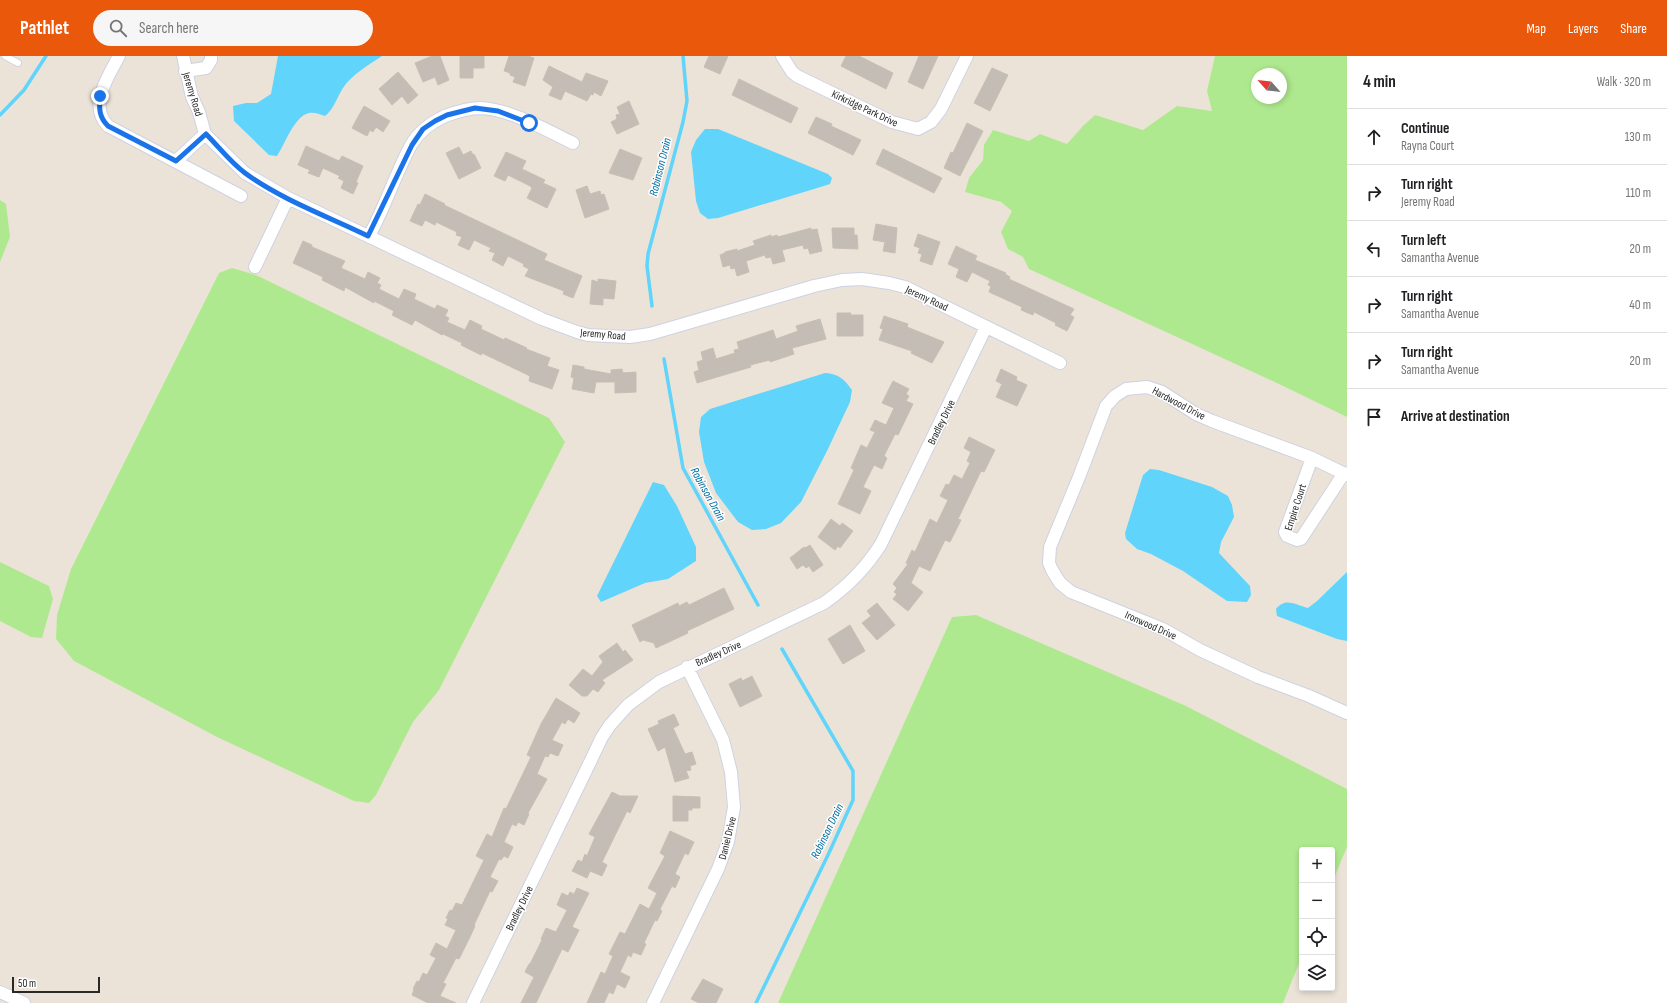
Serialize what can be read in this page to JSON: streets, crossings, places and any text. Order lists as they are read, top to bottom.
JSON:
{
  "streets": {
    "street": [
      "Jeremy Road",
      "Kirkridge Park Drive",
      "Hardwood Drive",
      "Bradley Drive",
      "Empire Court",
      "Ironwood Drive",
      "Daniel Drive"
    ]
  },
  "crossings": [
    ["Jeremy Road", "Bradley Drive"],
    ["Hardwood Drive", "Empire Court"],
    ["Hardwood Drive", "Ironwood Drive"],
    ["Bradley Drive", "Daniel Drive"]
  ],
  "water": ["Robinson Drain"],
  "scale_bar": "50 m",
  "north": "top left",
  "page": {
    "header": "Pathlet",
    "search": "Search here",
    "nav": ["Map", "Layers", "Share"],
    "heading": ["4 min", "Walk · 320 m"],
    "list": [
      ["Continue", "Rayna Court", "130 m"],
      ["Turn right", "Jeremy Road", "110 m"],
      ["Turn left", "Samantha Avenue", "20 m"],
      ["Turn right", "Samantha Avenue", "40 m"],
      ["Turn right", "Samantha Avenue", "20 m"],
      "Arrive at destination"
    ],
    "map_buttons": ["+", "−"],
    "scale": "50 m"
  }
}
